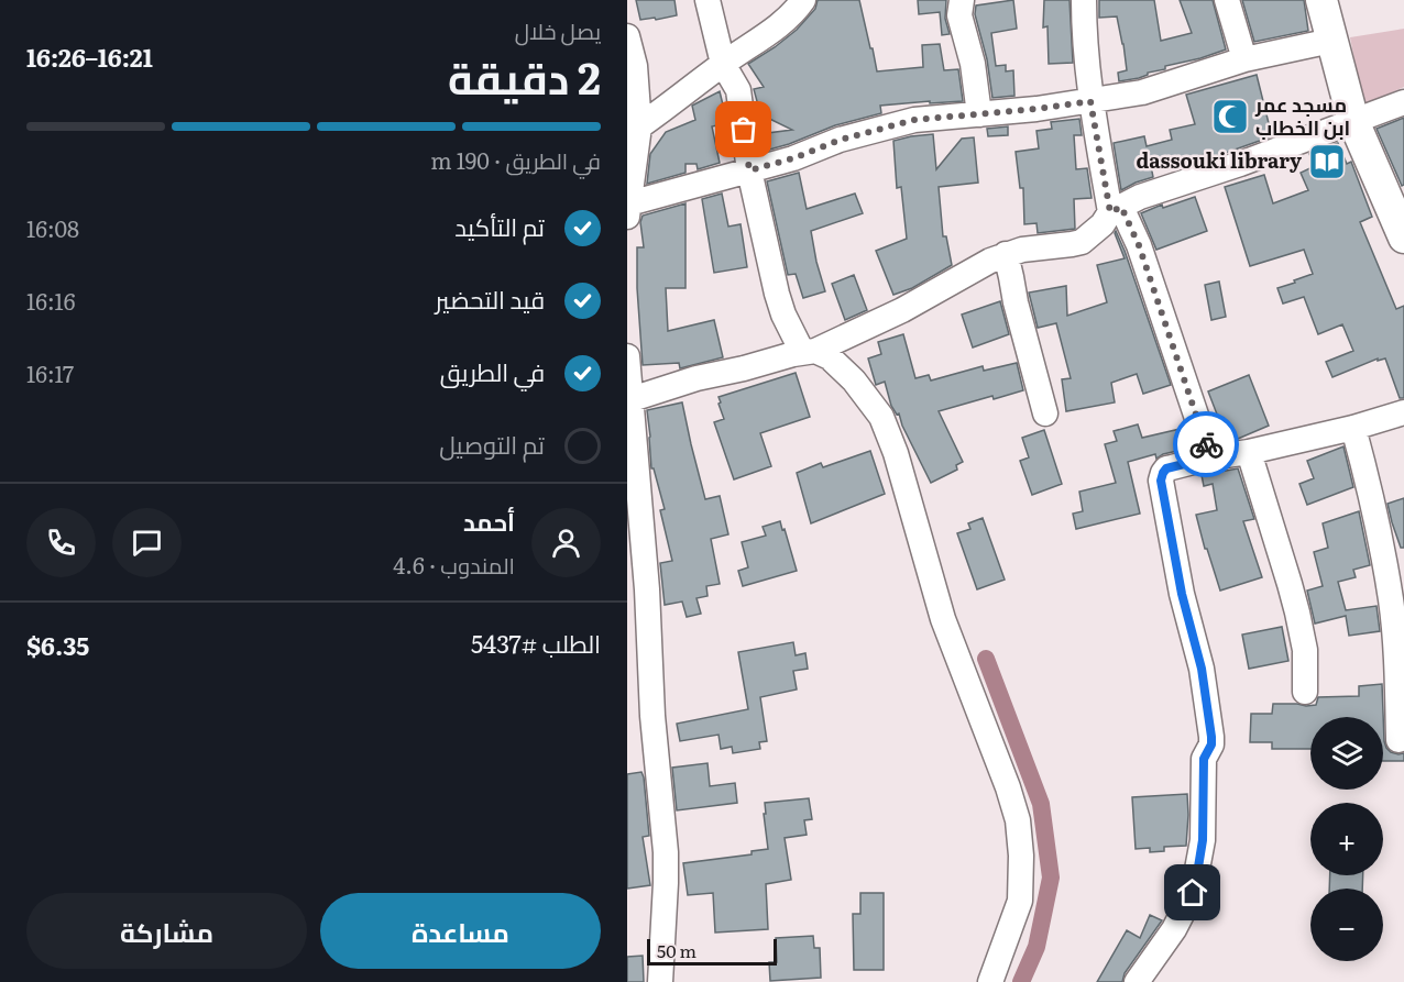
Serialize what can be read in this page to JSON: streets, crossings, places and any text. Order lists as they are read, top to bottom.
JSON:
{
  "places": {
    "mosque": ["مسجد عمر ابن الخطاب"],
    "library": ["dassouki library"]
  },
  "scale_bar": "50 m",
  "page": {
    "heading": ["2 دقيقة", "يصل خلال", "16:21–16:26"],
    "panel": [
      "أحمد",
      "المندوب · 4.6",
      "الطلب #5437",
      "$6.35"
    ],
    "bar": "في الطريق · 190 m",
    "list": [
      ["تم التأكيد", "16:08"],
      ["قيد التحضير", "16:16"],
      ["في الطريق", "16:17"],
      "تم التوصيل"
    ],
    "map_buttons": ["+", "−"],
    "buttons": ["مساعدة", "مشاركة"],
    "scale": "50 m"
  }
}
